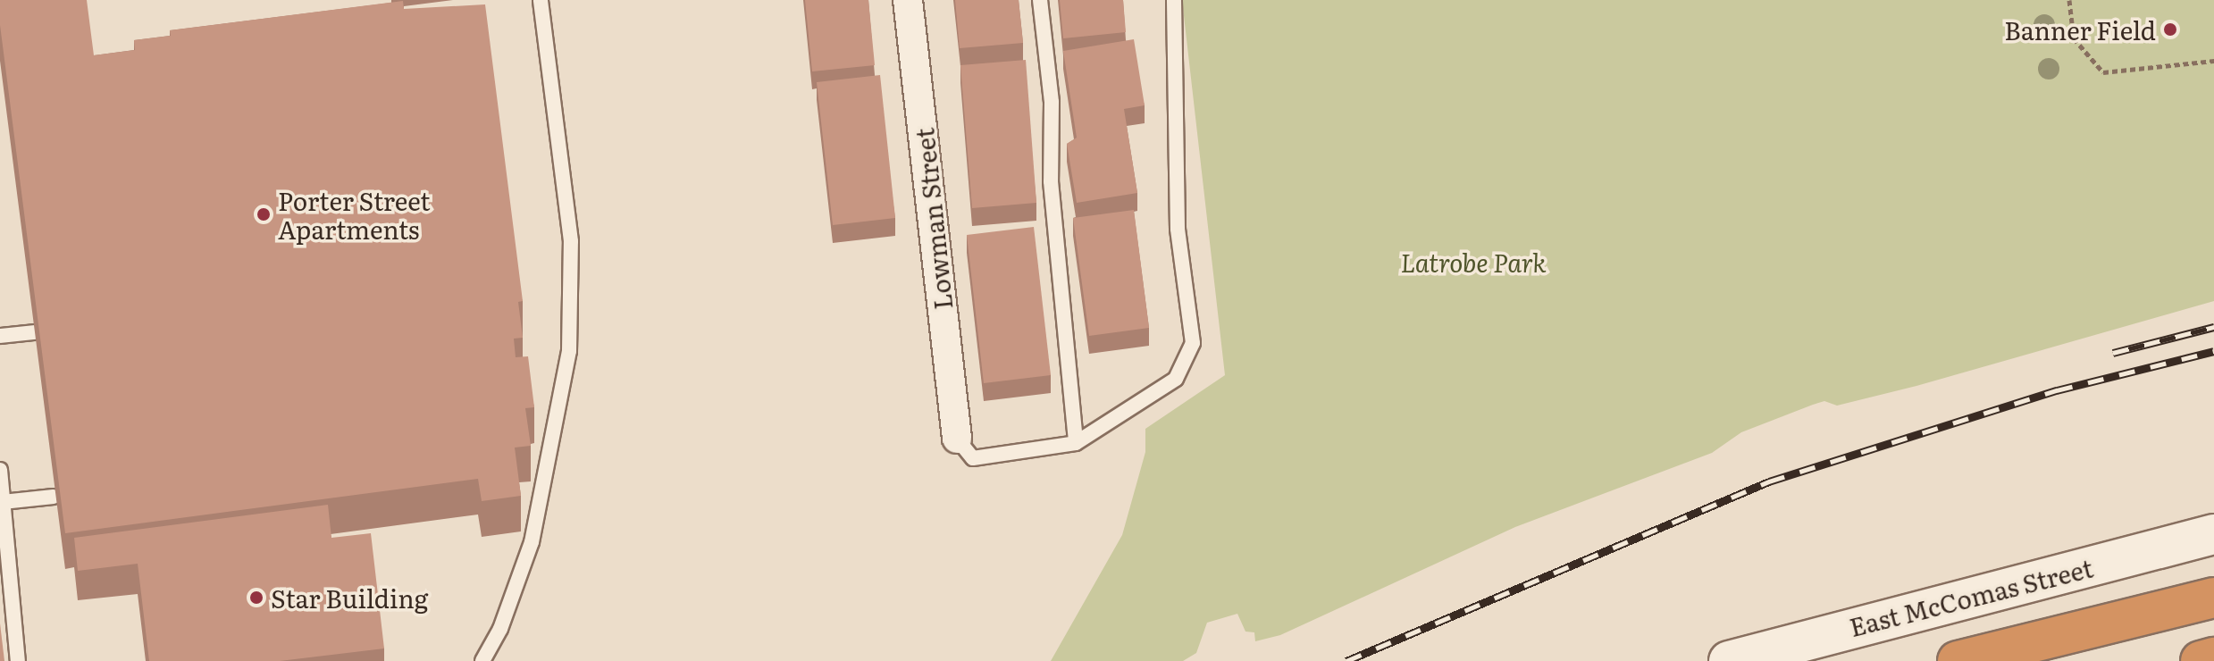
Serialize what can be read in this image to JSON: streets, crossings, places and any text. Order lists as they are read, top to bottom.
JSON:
{
  "streets": {
    "street": ["Lowman Street", "East McComas Street"]
  },
  "parks": ["Latrobe Park"],
  "places": ["Banner Field", "Porter Street Apartments", "Star Building"]
}
